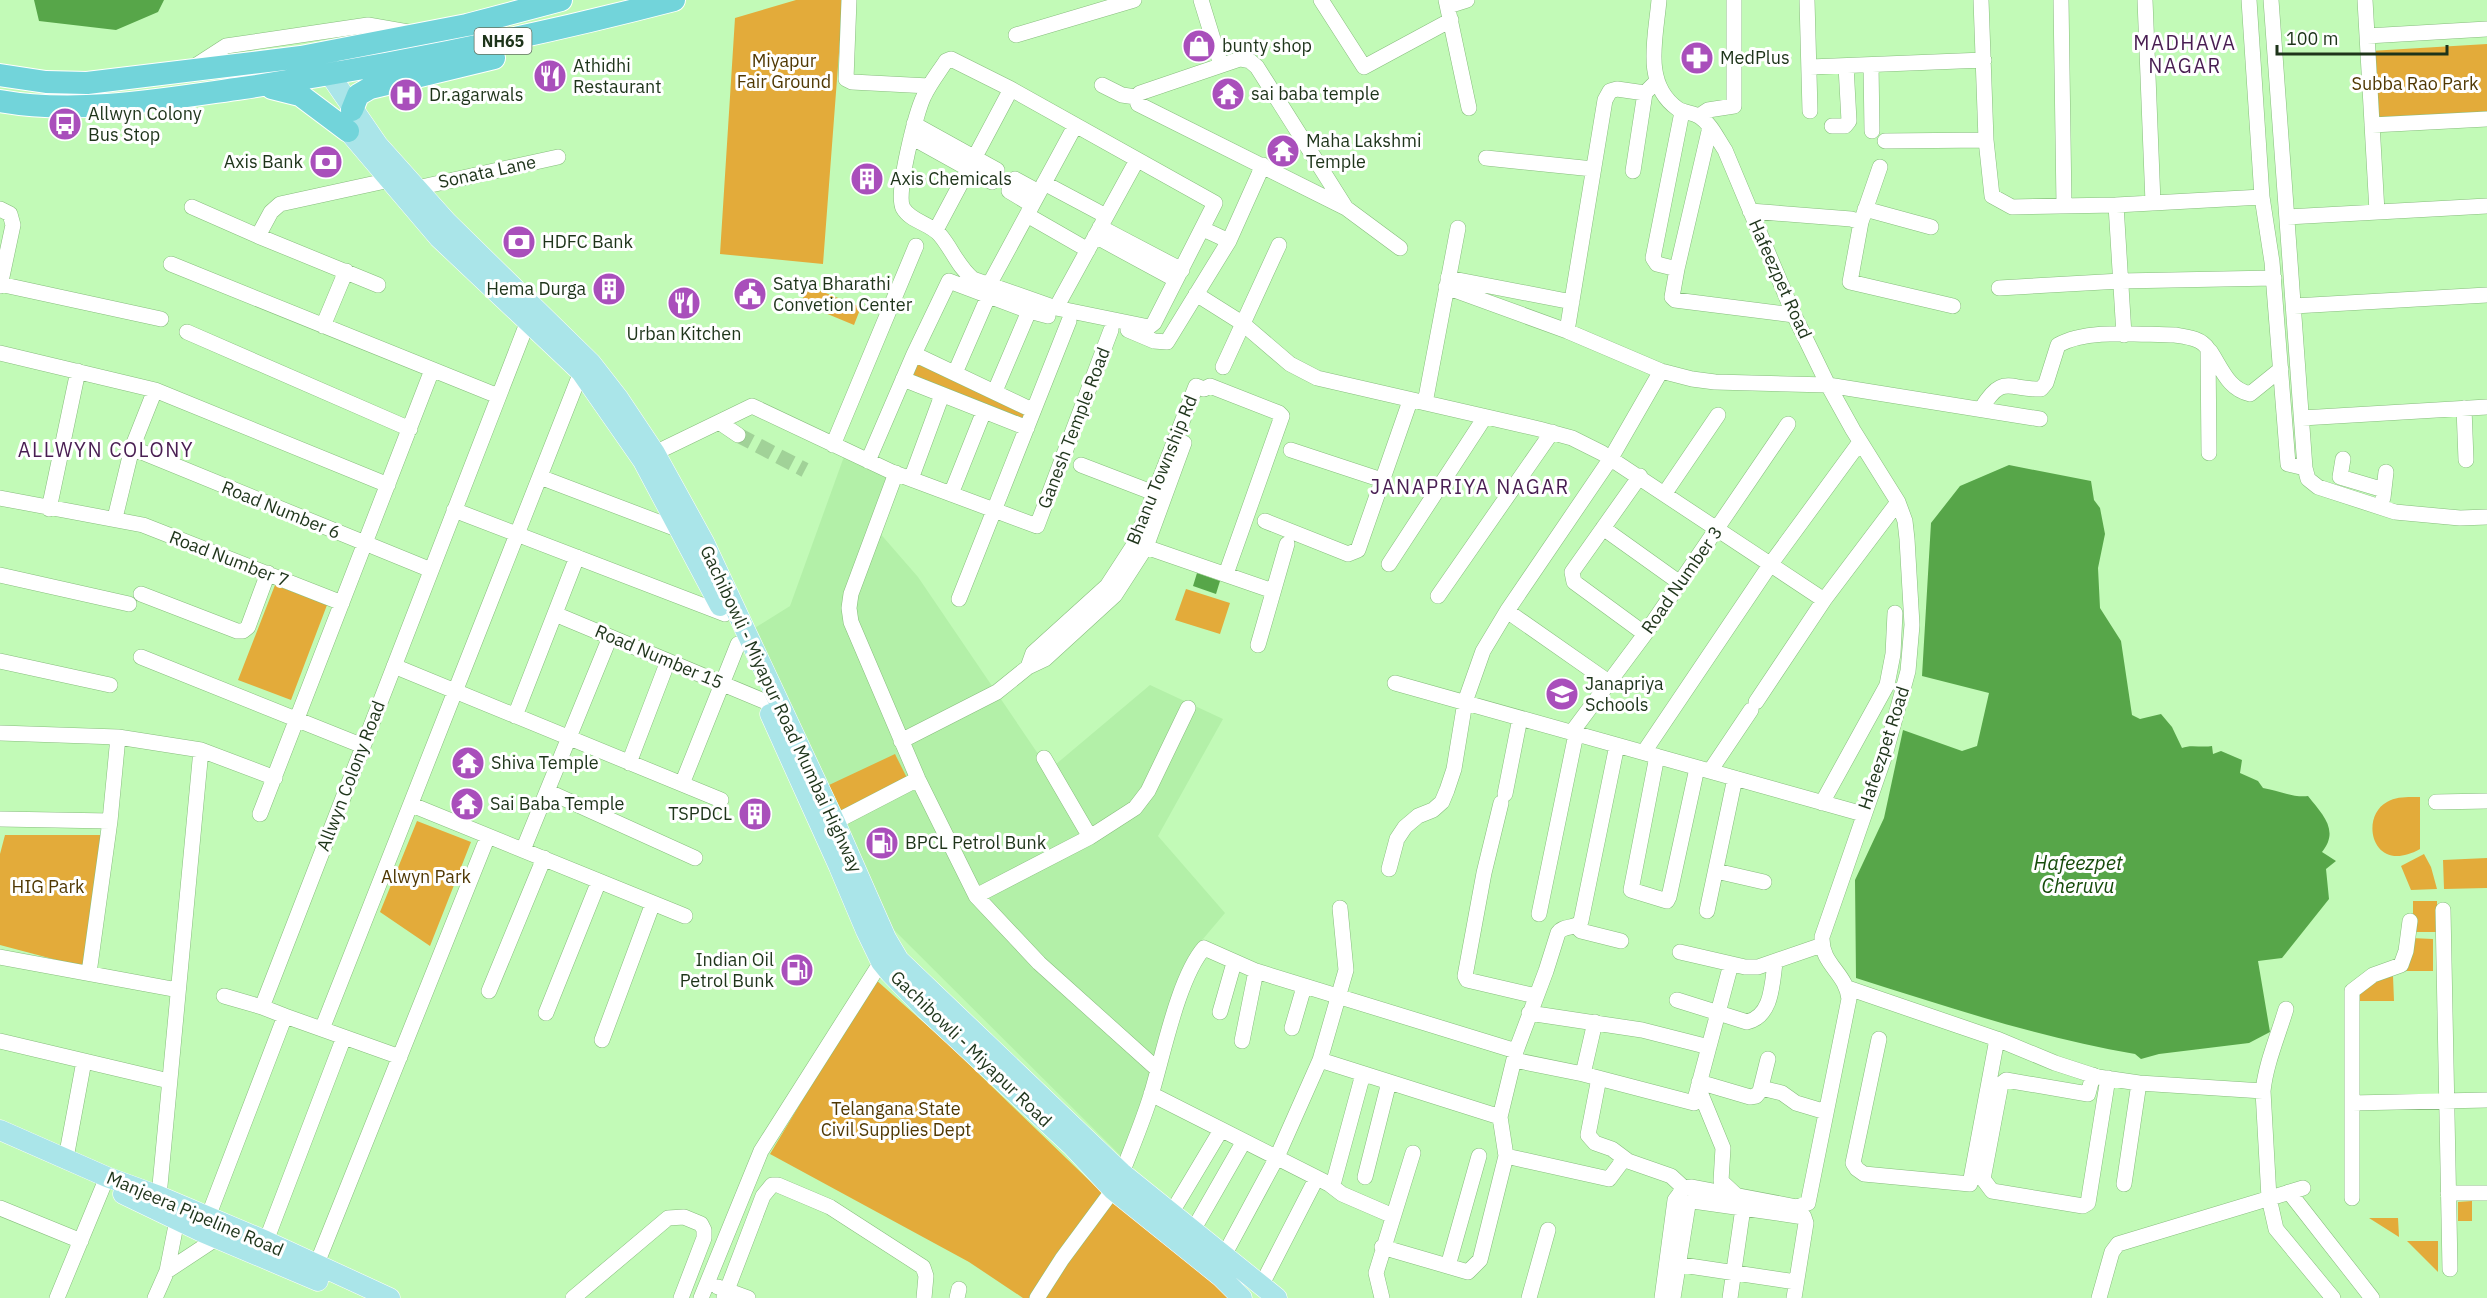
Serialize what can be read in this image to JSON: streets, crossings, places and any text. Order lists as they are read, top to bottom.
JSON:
{
  "streets": {
    "highway": ["NH65"],
    "main road": ["Gachibowli - Miyapur Road Mumbai Highway", "Gachibowli - Miyapur Road", "Manjeera Pipeline Road"],
    "street": [
      "Sonata Lane",
      "Hafeezpet Road",
      "Ganesh Temple Road",
      "Bhanu Township Rd",
      "Road Number 6",
      "Road Number 7",
      "Road Number 3",
      "Road Number 15",
      "Allwyn Colony Road"
    ]
  },
  "crossings": [
    ["NH65", "Gachibowli - Miyapur Road Mumbai Highway"],
    ["Sonata Lane", "Gachibowli - Miyapur Road Mumbai Highway"],
    ["Road Number 6", "Allwyn Colony Road"],
    ["Road Number 15", "Gachibowli - Miyapur Road"],
    ["Gachibowli - Miyapur Road Mumbai Highway", "Gachibowli - Miyapur Road"],
    ["Allwyn Colony Road", "Gachibowli - Miyapur Road"]
  ],
  "districts": ["MADHAVA NAGAR", "ALLWYN COLONY", "JANAPRIYA NAGAR"],
  "water": ["Hafeezpet Cheruvu"],
  "parks": [
    "Miyapur Fair Ground",
    "Subba Rao Park",
    "Alwyn Park",
    "HIG Park",
    "Telangana State Civil Supplies Dept"
  ],
  "places": {
    "shop": ["bunty shop"],
    "pharmacy": ["MedPlus"],
    "restaurant": ["Athidhi Restaurant", "Urban Kitchen"],
    "temple": [
      "sai baba temple",
      "Maha Lakshmi Temple",
      "Shiva Temple",
      "Sai Baba Temple"
    ],
    "hospital": ["Dr.agarwals"],
    "bus stop": ["Allwyn Colony Bus Stop"],
    "bank": ["Axis Bank", "HDFC Bank"],
    "building": ["Axis Chemicals", "Hema Durga", "TSPDCL"],
    "public building": ["Satya Bharathi Convetion Center"],
    "school or university": ["Janapriya Schools"],
    "fuel station": ["BPCL Petrol Bunk", "Indian Oil Petrol Bunk"]
  },
  "scale_bar": "100 m"
}
